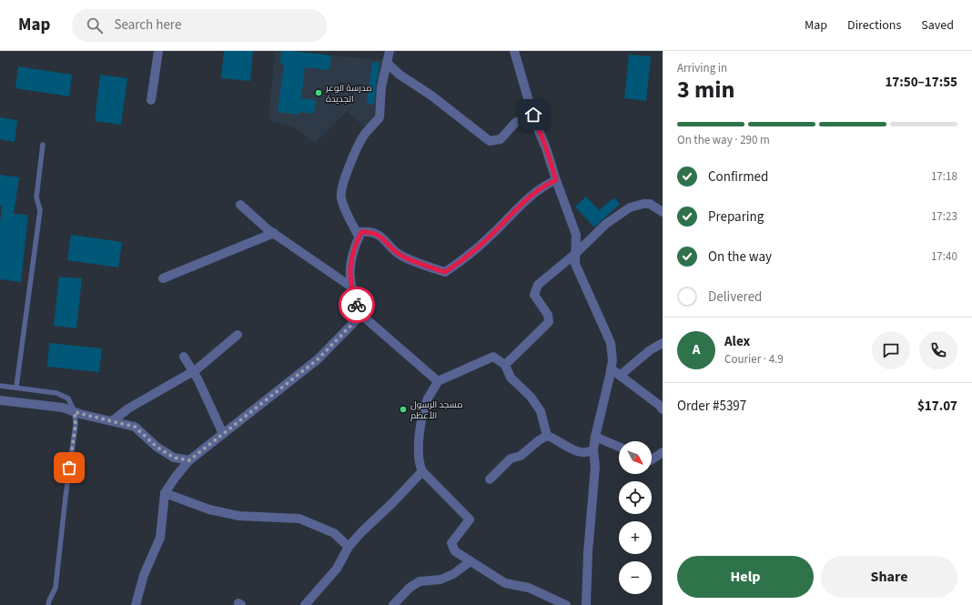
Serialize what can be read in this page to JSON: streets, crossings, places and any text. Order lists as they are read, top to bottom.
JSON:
{
  "places": ["مدرسة الوعر الجديدة", "مسجد الرسول الأعظم"],
  "north": "bottom right",
  "page": {
    "header": "Map",
    "search": "Search here",
    "nav": ["Map", "Directions", "Saved"],
    "heading": ["3 min", "Arriving in", "17:50–17:55"],
    "panel": [
      "Alex",
      "Courier · 4.9",
      "Order #5397",
      "$17.07"
    ],
    "bar": "On the way · 290 m",
    "list": [
      ["Confirmed", "17:18"],
      ["Preparing", "17:23"],
      ["On the way", "17:40"],
      "Delivered"
    ],
    "round": "A",
    "map_buttons": ["+", "−"],
    "buttons": ["Help", "Share"]
  }
}
